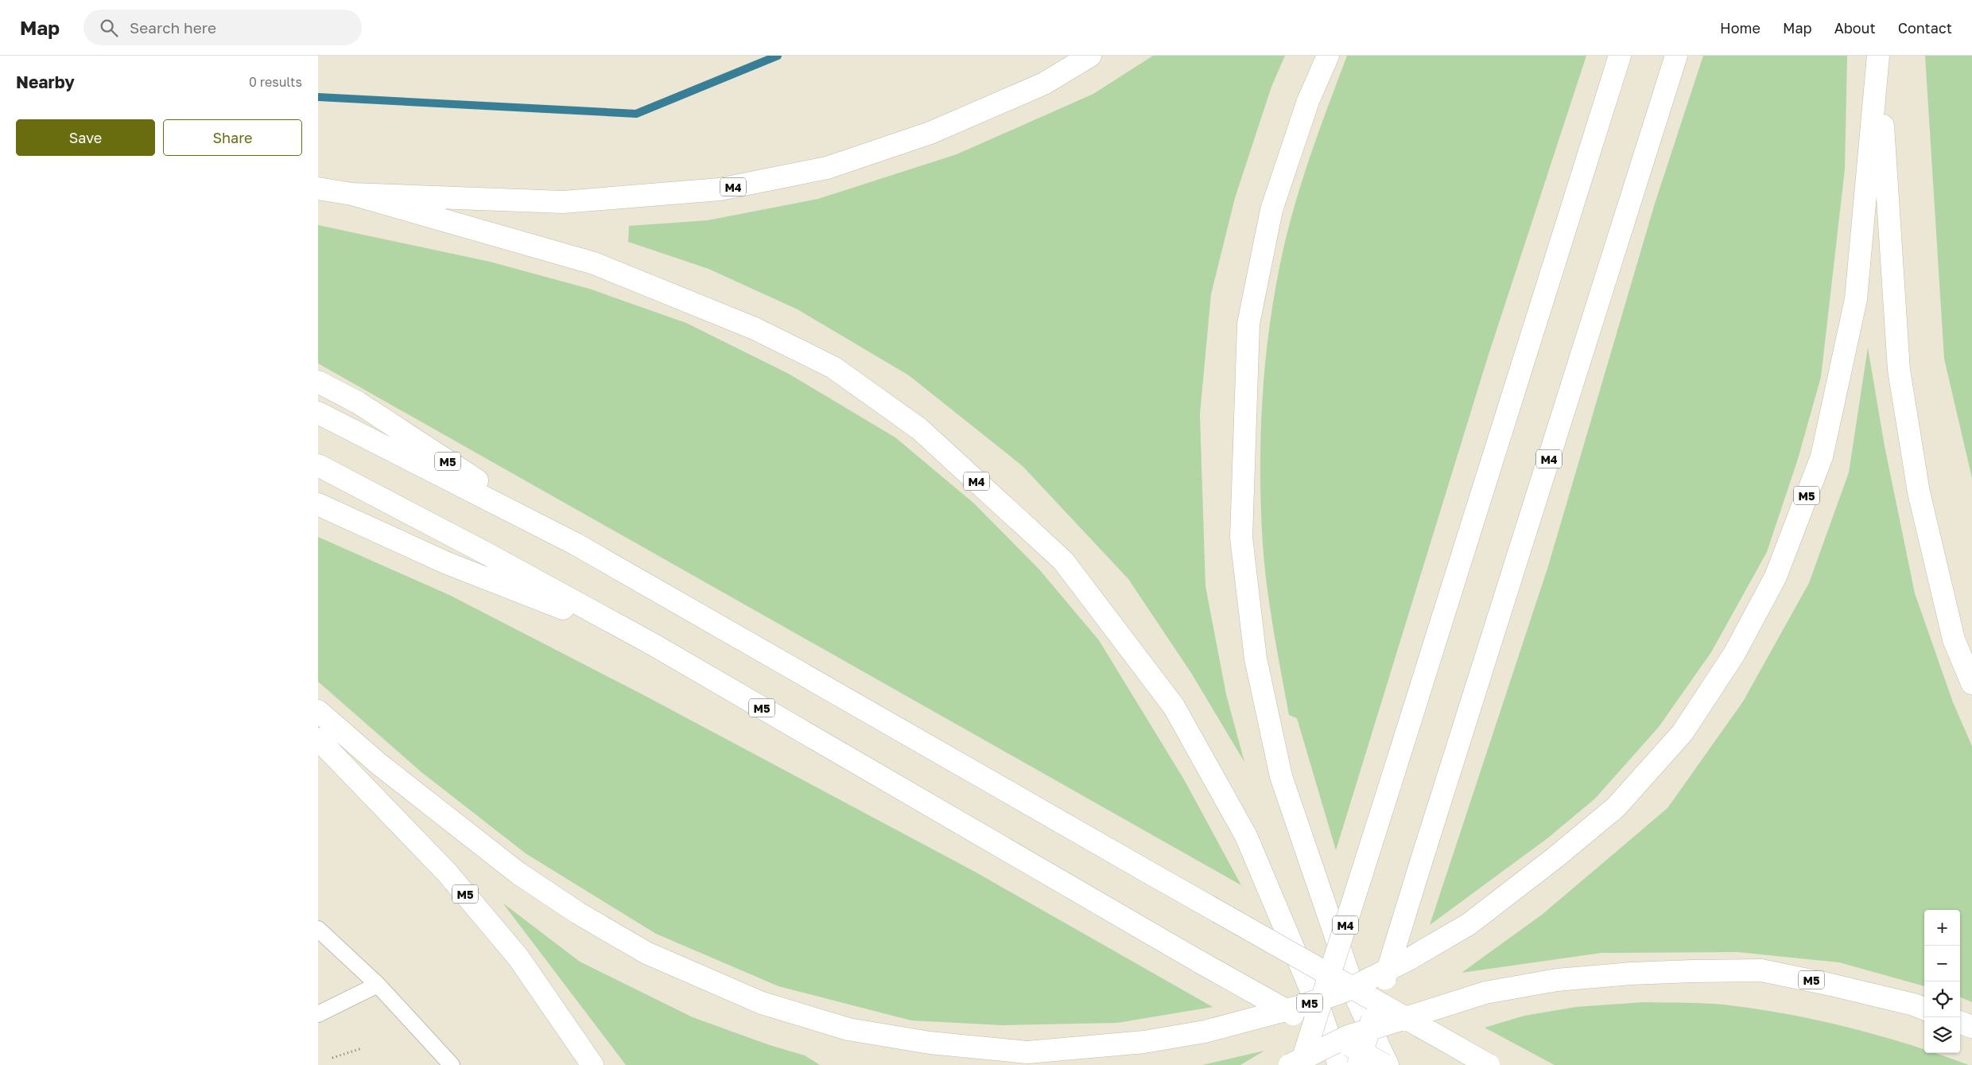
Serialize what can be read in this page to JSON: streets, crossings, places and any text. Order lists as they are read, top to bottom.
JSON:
{
  "streets": {
    "highway": ["M4", "M5"]
  },
  "page": {
    "header": "Map",
    "search": "Search here",
    "nav": [
      "Home",
      "Map",
      "About",
      "Contact"
    ],
    "heading": ["Nearby", "0 results"],
    "buttons": ["Save", "Share"],
    "map_buttons": ["+", "−"]
  }
}
